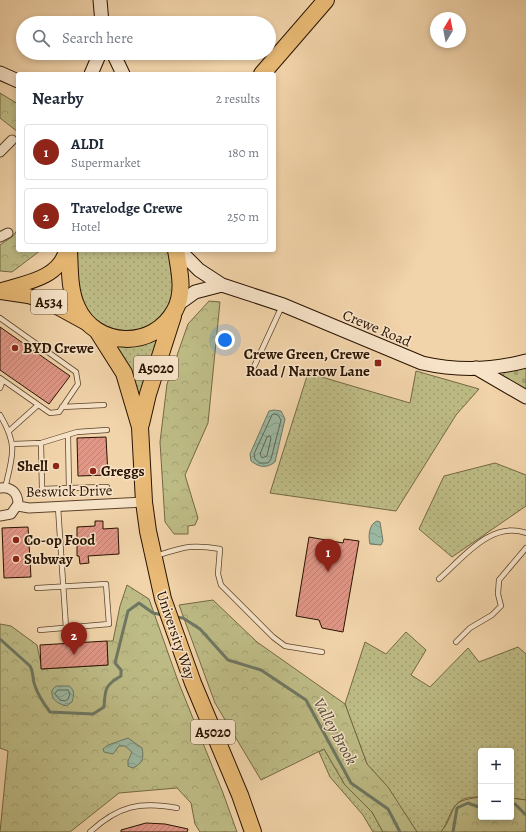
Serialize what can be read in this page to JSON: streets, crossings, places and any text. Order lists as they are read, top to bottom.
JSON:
{
  "streets": {
    "highway": ["A5020", "University Way"],
    "main road": ["A534", "Crewe Road"],
    "street": ["Beswick Drive"]
  },
  "crossings": [
    ["A534", "University Way"],
    ["Beswick Drive", "University Way"]
  ],
  "water": ["Valley Brook"],
  "places": {
    "other": [
      "BYD Crewe",
      "Shell",
      "Greggs",
      "Co-op Food",
      "Subway"
    ],
    "transit": ["Crewe Green, Crewe Road / Narrow Lane"]
  },
  "north": "top",
  "page": {
    "search": "Search here",
    "heading": ["Nearby", "2 results"],
    "list": [
      {
        "mark": "1",
        "name": "ALDI",
        "note": "Supermarket",
        "value": "180 m"
      },
      {
        "mark": "2",
        "name": "Travelodge Crewe",
        "note": "Hotel",
        "value": "250 m"
      }
    ],
    "pins": ["1", "2"],
    "map_buttons": ["+", "−"]
  }
}
